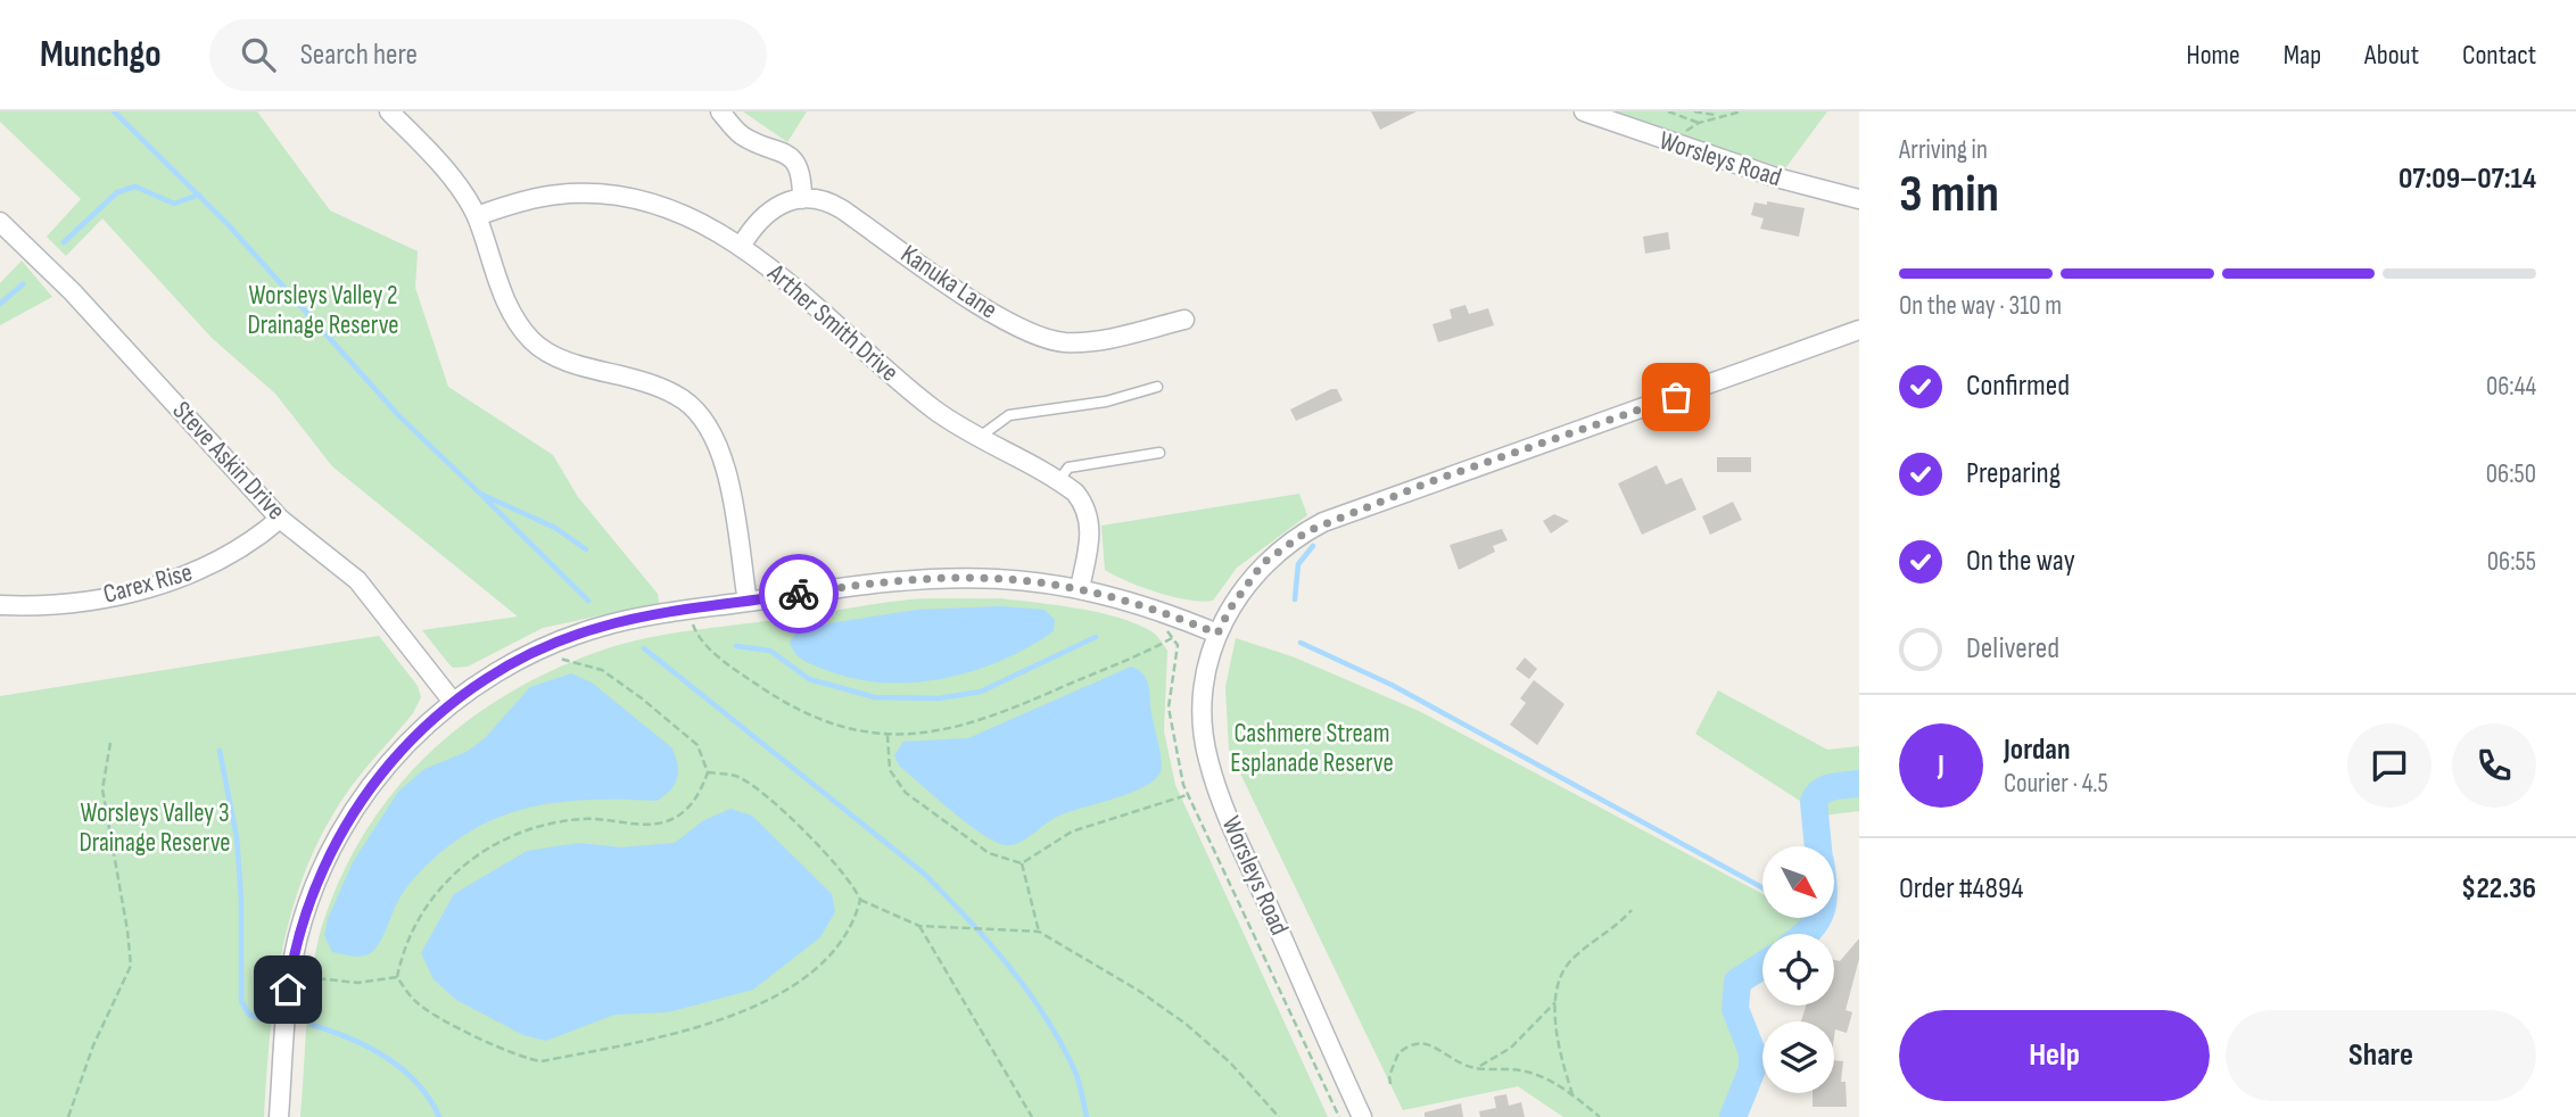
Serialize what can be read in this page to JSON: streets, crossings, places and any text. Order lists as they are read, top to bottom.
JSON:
{
  "streets": {
    "street": [
      "Worsleys Road",
      "Kanuka Lane",
      "Arther Smith Drive",
      "Steve Askin Drive",
      "Carex Rise"
    ]
  },
  "crossings": [
    ["Steve Askin Drive", "Carex Rise"]
  ],
  "parks": ["Worsleys Valley 2 Drainage Reserve", "Cashmere Stream Esplanade Reserve", "Worsleys Valley 3 Drainage Reserve"],
  "north": "bottom right",
  "page": {
    "header": "Munchgo",
    "search": "Search here",
    "nav": [
      "Home",
      "Map",
      "About",
      "Contact"
    ],
    "heading": ["3 min", "Arriving in", "07:09–07:14"],
    "panel": [
      "Jordan",
      "Courier · 4.5",
      "Order #4894",
      "$22.36"
    ],
    "bar": "On the way · 310 m",
    "list": [
      ["Confirmed", "06:44"],
      ["Preparing", "06:50"],
      ["On the way", "06:55"],
      "Delivered"
    ],
    "round": "J",
    "buttons": ["Help", "Share"]
  }
}
